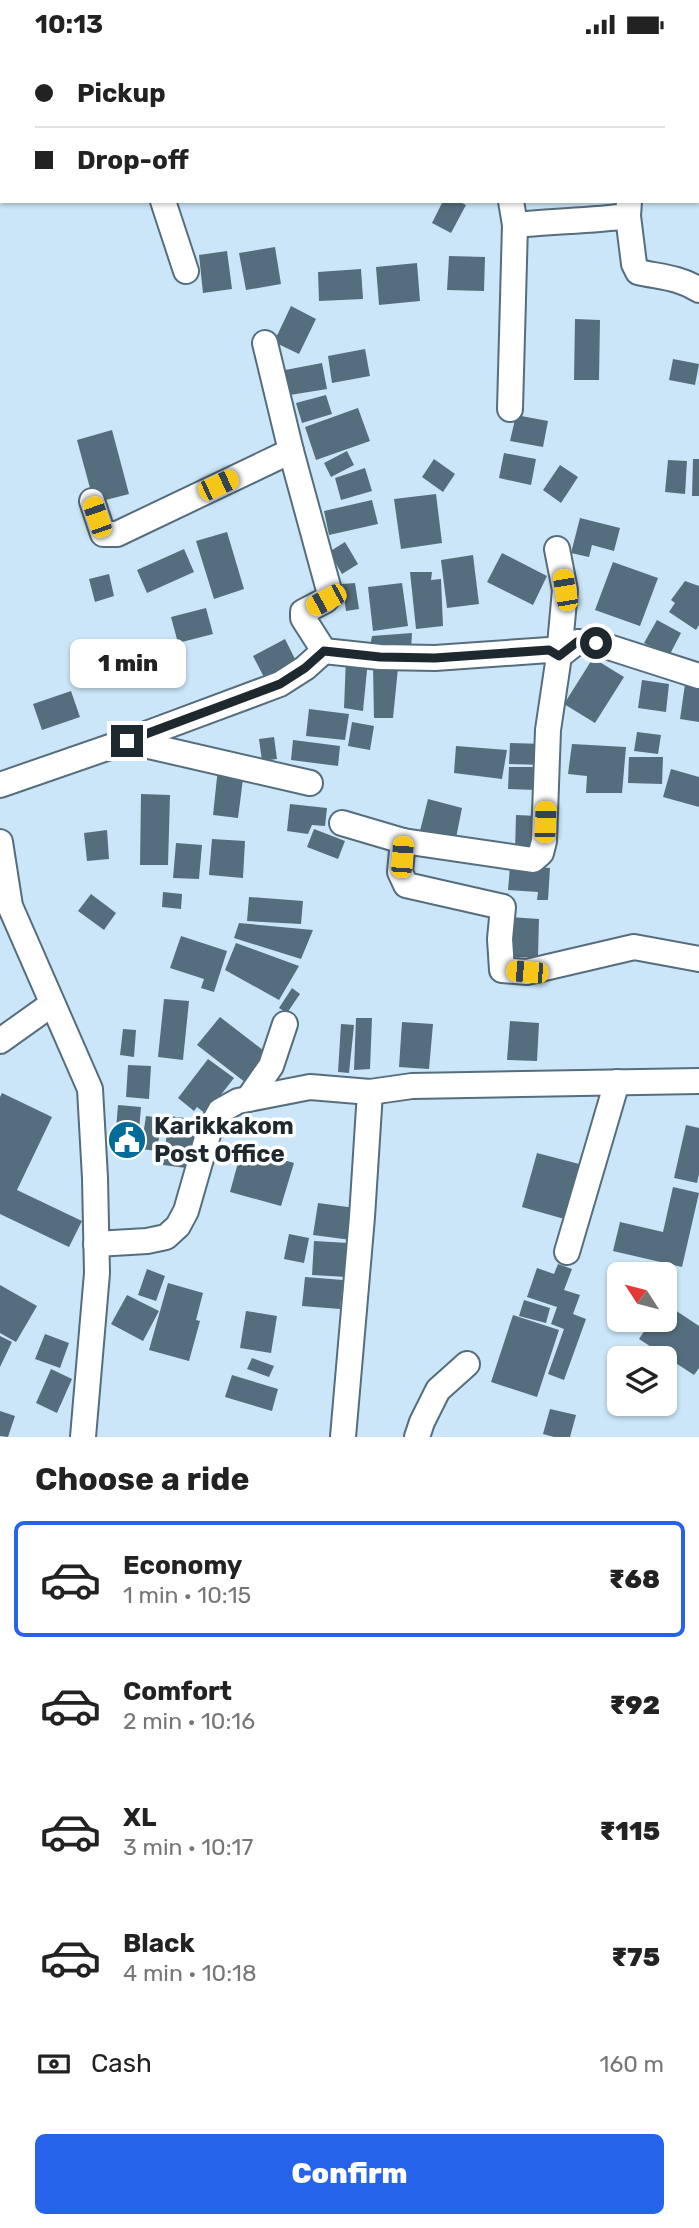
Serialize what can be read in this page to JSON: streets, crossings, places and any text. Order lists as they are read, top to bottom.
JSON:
{
  "places": {
    "public building": ["Karikkakom Post Office"]
  },
  "north": "top left",
  "page": {
    "status": "10:13",
    "banner": ["Pickup", "Drop-off"],
    "bubble": "1 min",
    "heading": "Choose a ride",
    "list": [
      {
        "name": "Economy",
        "note": "1 min · 10:15",
        "value": "₹68"
      },
      {
        "name": "Comfort",
        "note": "2 min · 10:16",
        "value": "₹92"
      },
      {
        "name": "XL",
        "note": "3 min · 10:17",
        "value": "₹115"
      },
      {
        "name": "Black",
        "note": "4 min · 10:18",
        "value": "₹75"
      }
    ],
    "pay": ["Cash", "160 m"],
    "buttons": "Confirm"
  }
}
